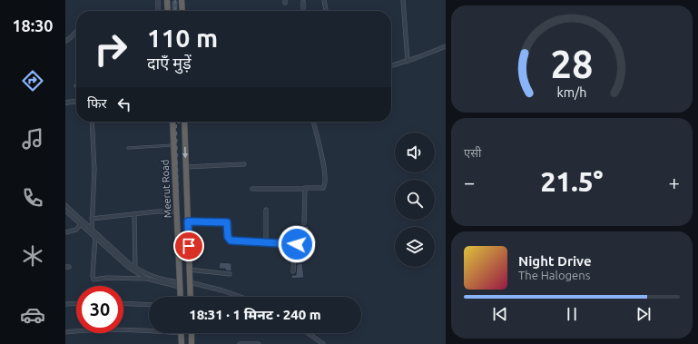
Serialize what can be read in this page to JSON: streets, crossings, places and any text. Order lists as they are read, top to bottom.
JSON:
{
  "streets": {
    "highway": ["Meerut Road"]
  },
  "page": {
    "tabs": "18:30",
    "turn": ["110 m", "दाएँ मुड़ें"],
    "then": "फिर",
    "tile": "एसी",
    "heat": ["−", "21.5°", "+"],
    "song": ["Night Drive", "The Halogens"],
    "limit": "30",
    "trip": "18:31 · 1 मिनट · 240 m",
    "gauge": ["28", "km/h"]
  }
}
